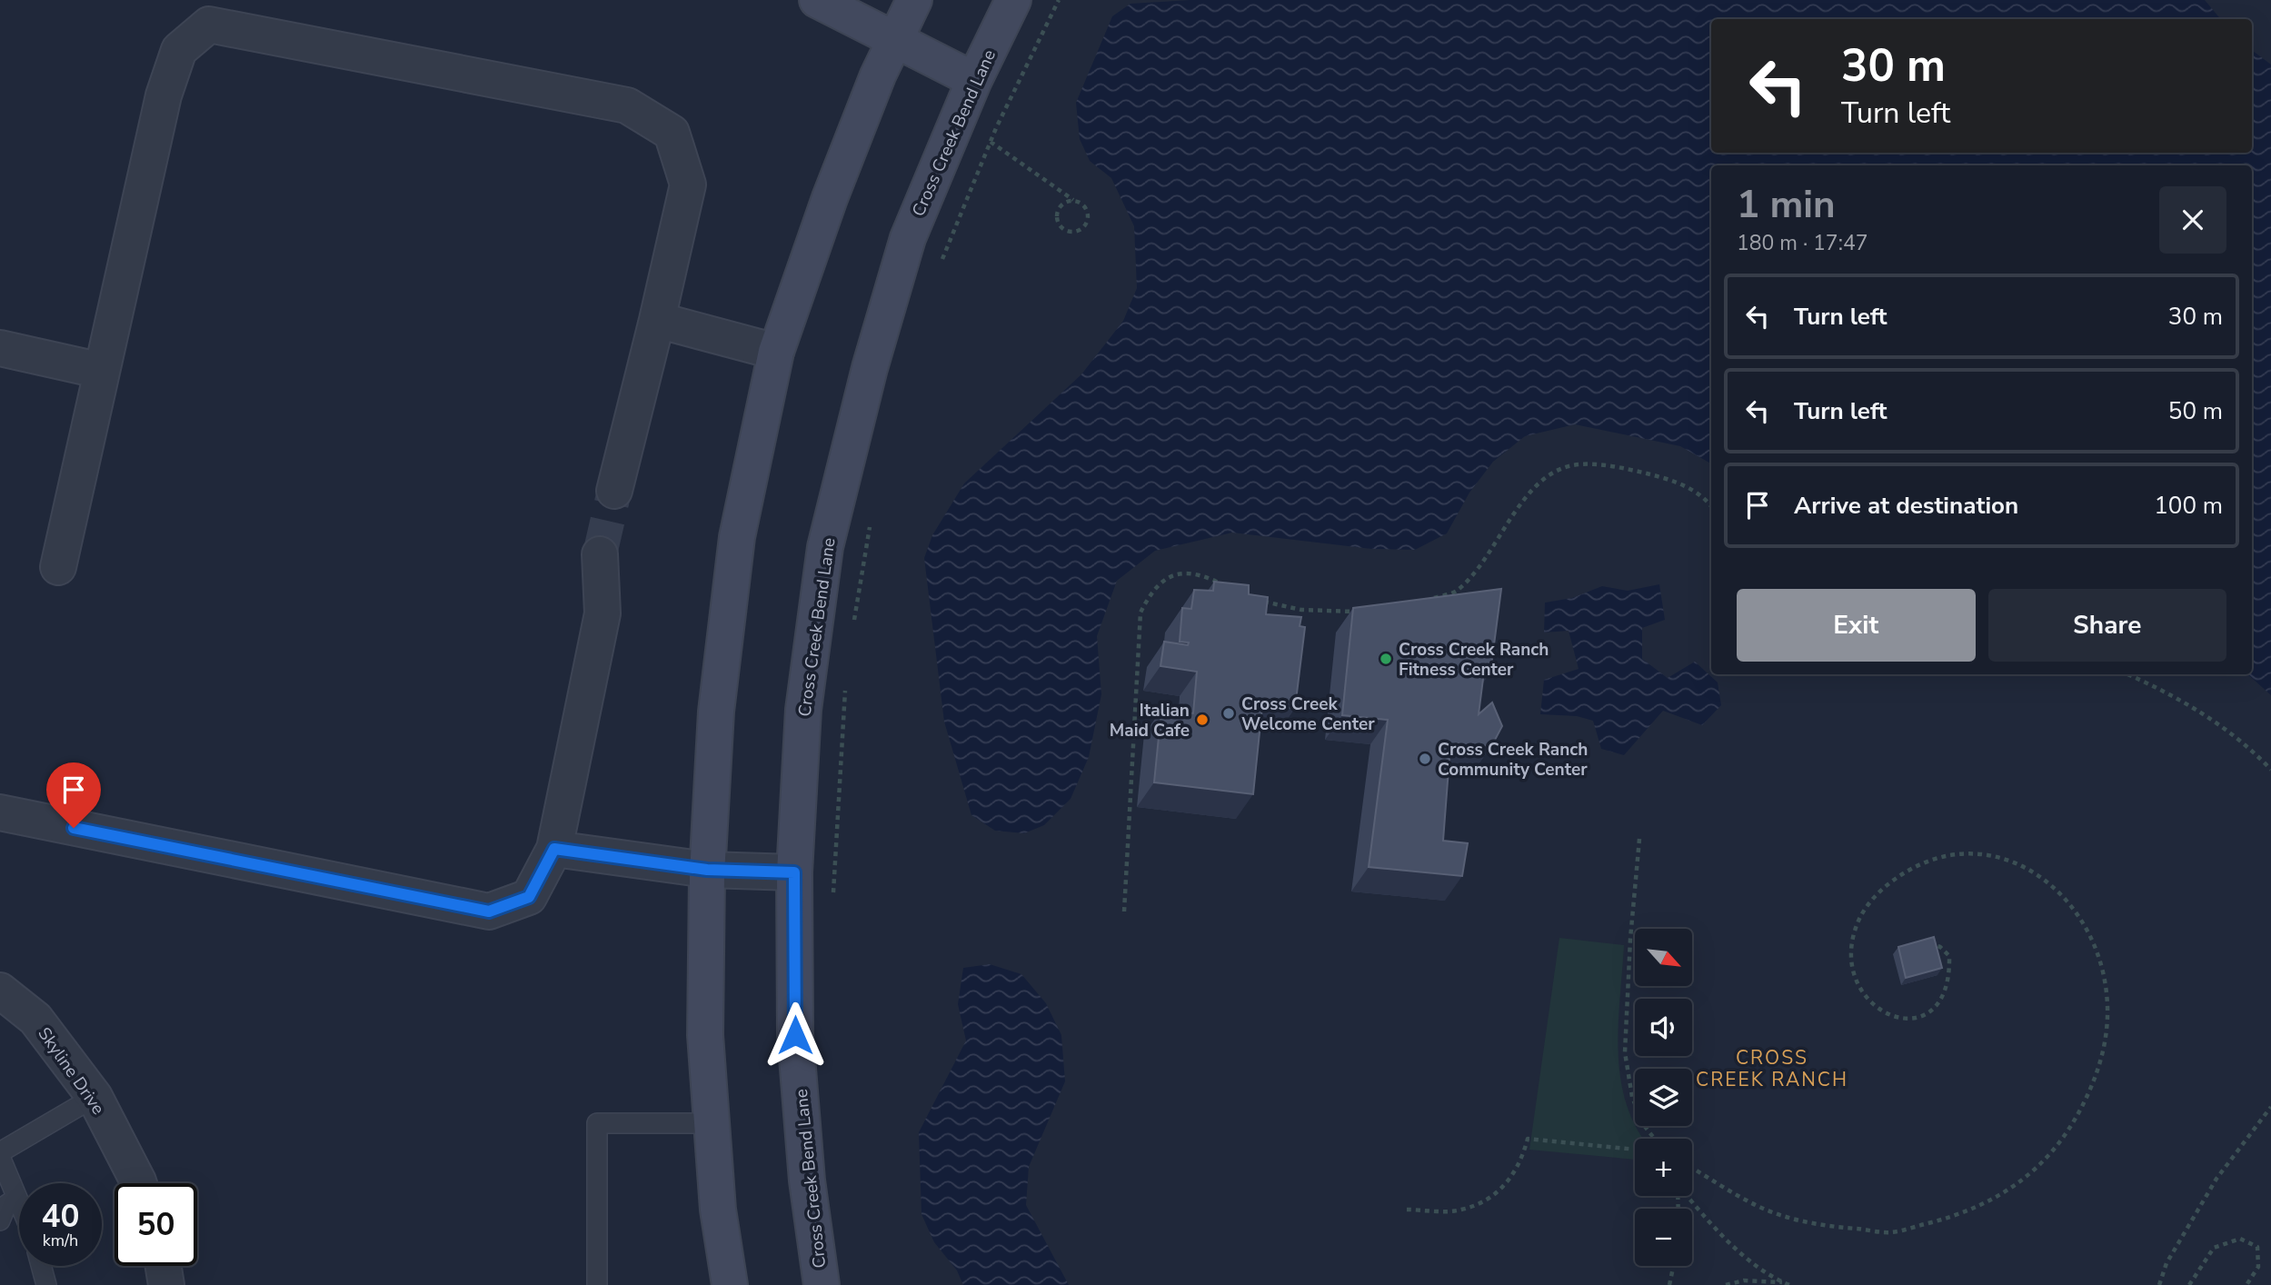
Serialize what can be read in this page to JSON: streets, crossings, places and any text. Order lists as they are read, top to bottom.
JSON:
{
  "streets": {
    "main road": ["Cross Creek Bend Lane"],
    "street": ["Skyline Drive"]
  },
  "districts": ["CROSS CREEK RANCH"],
  "places": [
    "Cross Creek Ranch Fitness Center",
    "Cross Creek Welcome Center",
    "Italian Maid Cafe",
    "Cross Creek Ranch Community Center"
  ],
  "north": "bottom right",
  "page": {
    "turn": ["30 m", "Turn left"],
    "heading": ["1 min", "180 m · 17:47"],
    "list": [
      {
        "name": "Turn left",
        "value": "30 m"
      },
      {
        "name": "Turn left",
        "value": "50 m"
      },
      {
        "name": "Arrive at destination",
        "value": "100 m"
      }
    ],
    "buttons": ["Exit", "Share"],
    "map_buttons": ["+", "−"],
    "speed": "40 km/h",
    "limit": "50"
  }
}
